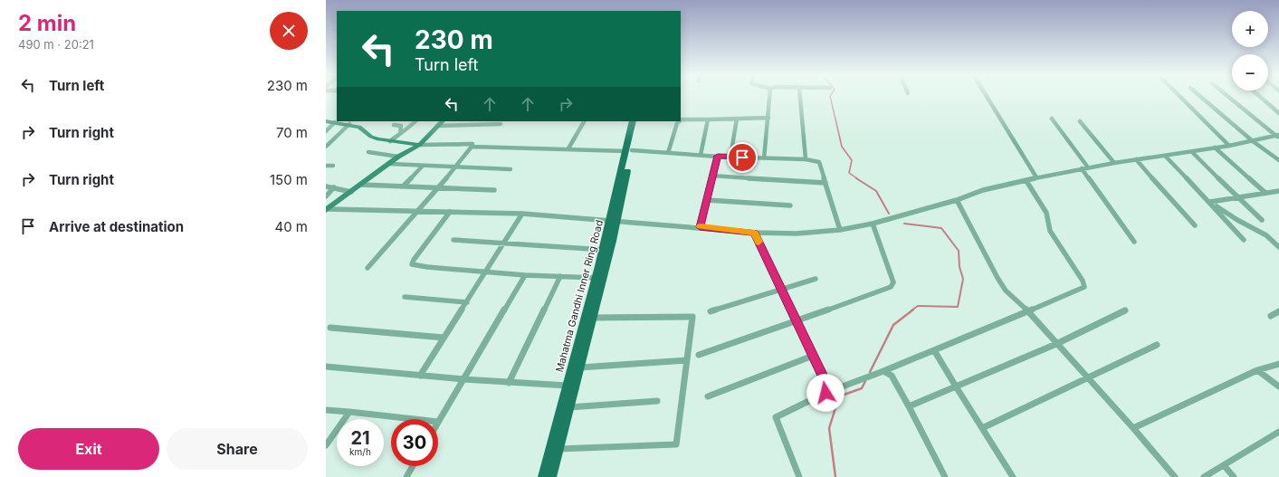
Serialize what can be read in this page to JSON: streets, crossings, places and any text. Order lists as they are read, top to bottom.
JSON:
{
  "streets": {
    "main road": ["Mahatma Gandhi Inner Ring Road"]
  },
  "page": {
    "heading": ["2 min", "490 m · 20:21"],
    "map_buttons": ["+", "−"],
    "turn": ["230 m", "Turn left"],
    "list": [
      {
        "name": "Turn left",
        "value": "230 m"
      },
      {
        "name": "Turn right",
        "value": "70 m"
      },
      {
        "name": "Turn right",
        "value": "150 m"
      },
      {
        "name": "Arrive at destination",
        "value": "40 m"
      }
    ],
    "speed": "21 km/h",
    "limit": "30",
    "buttons": ["Exit", "Share"]
  }
}
